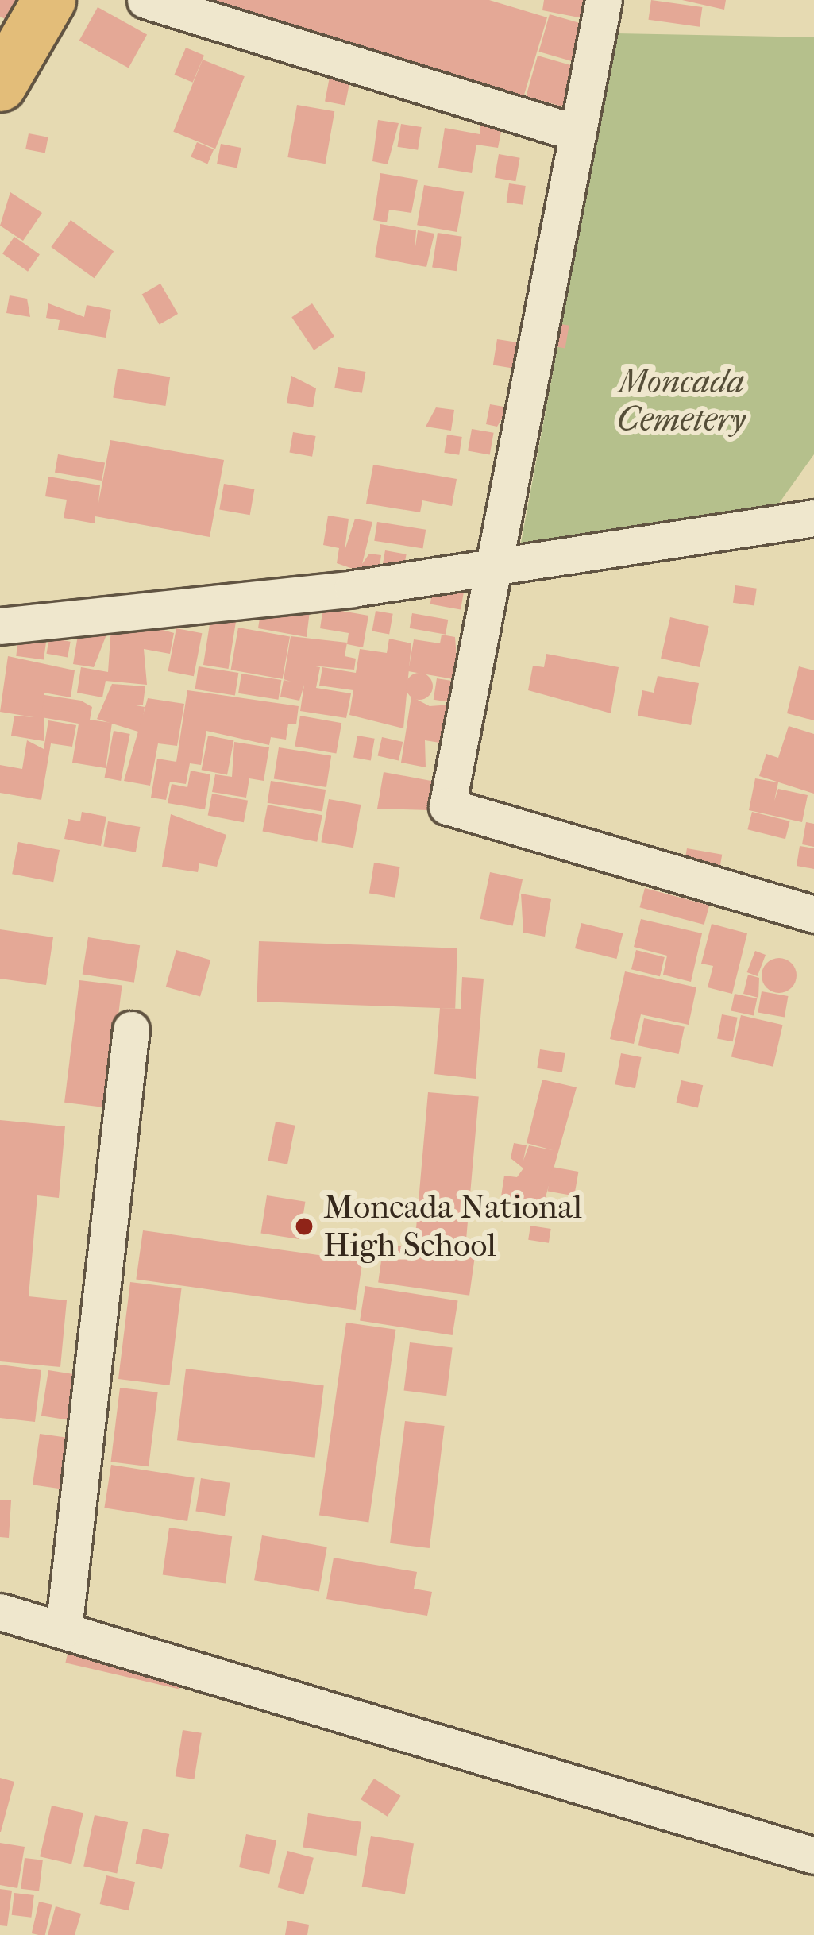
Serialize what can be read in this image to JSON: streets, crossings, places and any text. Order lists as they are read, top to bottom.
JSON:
{
  "parks": ["Moncada Cemetery"],
  "places": ["Moncada National High School"]
}
